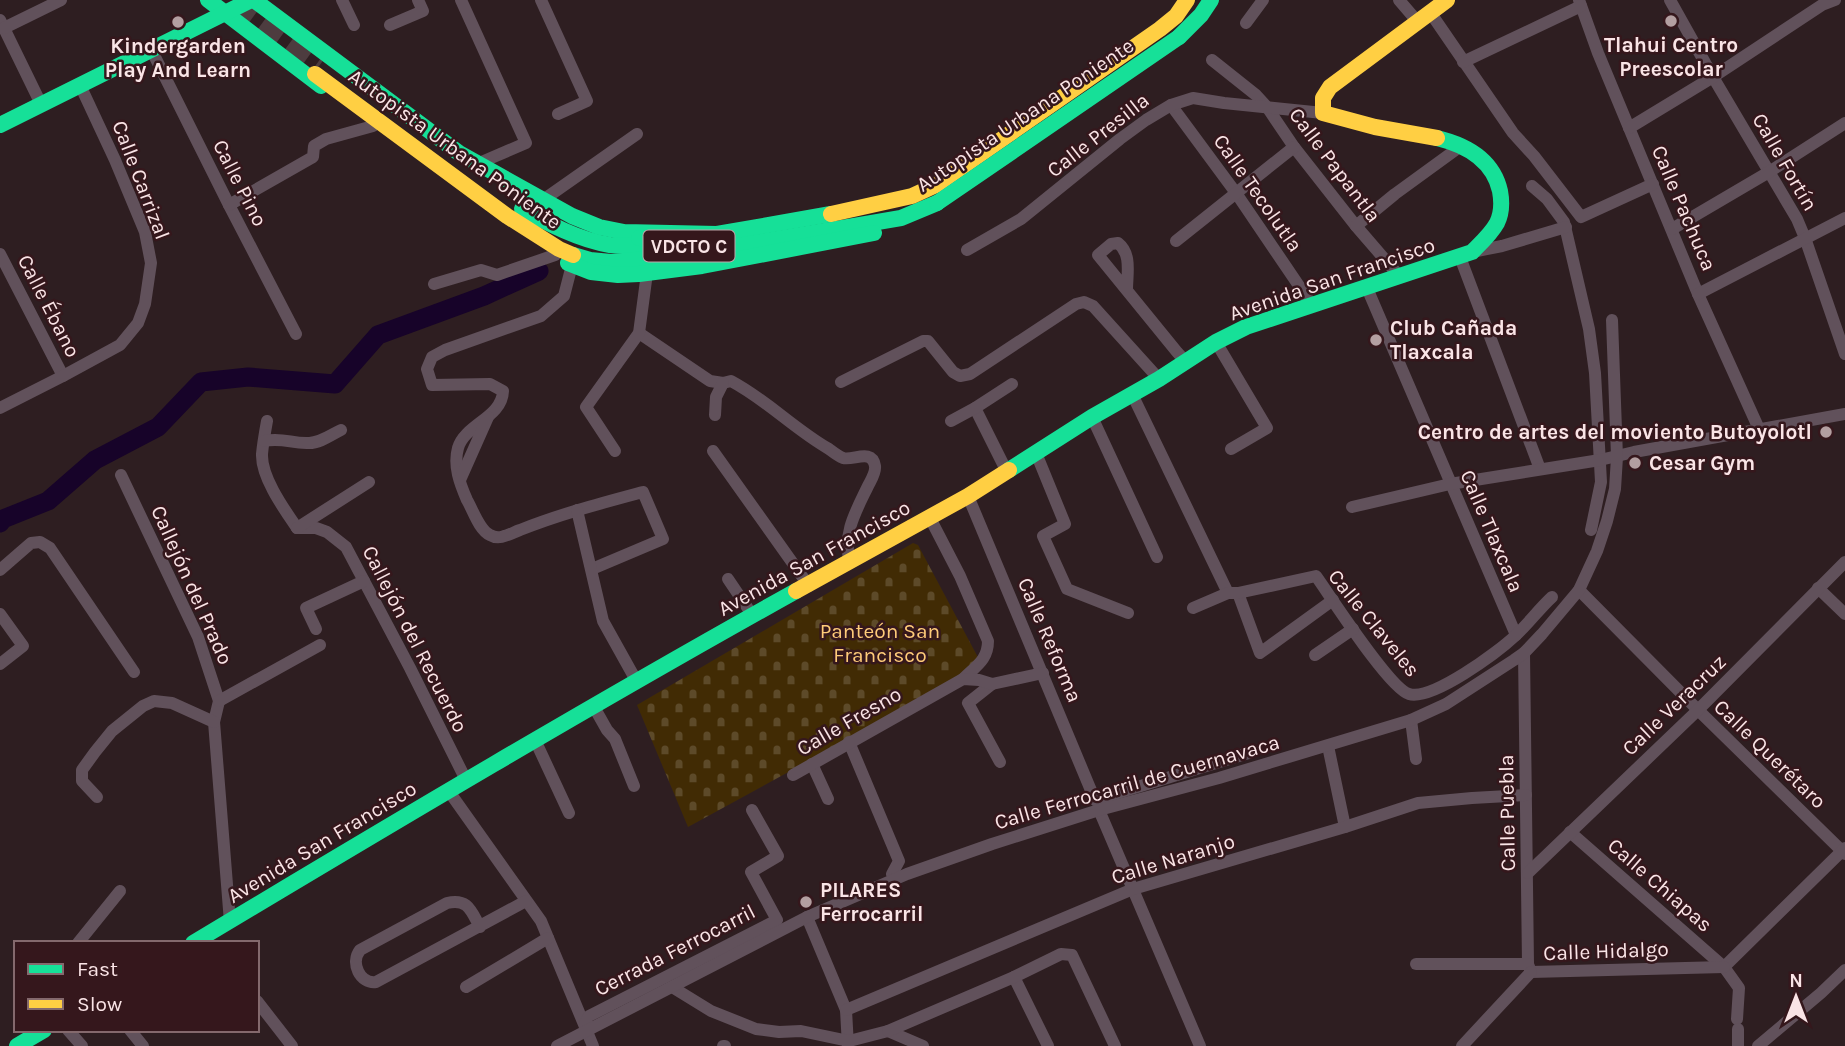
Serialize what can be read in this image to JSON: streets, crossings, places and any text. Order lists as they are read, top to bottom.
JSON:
{
  "streets": {
    "main road": ["Autopista Urbana Poniente", "VDCTO C", "Avenida San Francisco"],
    "street": [
      "Calle Presilla",
      "Calle Fortín",
      "Calle Papantla",
      "Calle Carrizal",
      "Calle Pino",
      "Calle Tecolutla",
      "Calle Pachuca",
      "Calle Ébano",
      "Calle Tlaxcala",
      "Callejón del Prado",
      "Calle Claveles",
      "Callejón del Recuerdo",
      "Calle Reforma",
      "Calle Veracruz",
      "Calle Fresno",
      "Calle Querétaro",
      "Calle Ferrocarril de Cuernavaca",
      "Calle Puebla",
      "Calle Naranjo",
      "Calle Chiapas",
      "Cerrada Ferrocarril",
      "Calle Hidalgo"
    ]
  },
  "crossings": [
    ["Calle Presilla", "Calle Papantla"],
    ["Calle Presilla", "Calle Tecolutla"],
    ["Calle Papantla", "Avenida San Francisco"],
    ["Calle Carrizal", "Calle Ébano"],
    ["Calle Tecolutla", "Avenida San Francisco"],
    ["Avenida San Francisco", "Calle Tlaxcala"],
    ["Avenida San Francisco", "Callejón del Recuerdo"],
    ["Avenida San Francisco", "Calle Reforma"],
    ["Avenida San Francisco", "Calle Fresno"],
    ["Calle Tlaxcala", "Calle Claveles"],
    ["Calle Reforma", "Calle Ferrocarril de Cuernavaca"],
    ["Calle Reforma", "Calle Naranjo"],
    ["Calle Veracruz", "Calle Querétaro"],
    ["Calle Veracruz", "Calle Puebla"],
    ["Calle Veracruz", "Calle Chiapas"],
    ["Calle Querétaro", "Calle Ferrocarril de Cuernavaca"],
    ["Calle Ferrocarril de Cuernavaca", "Calle Puebla"],
    ["Calle Ferrocarril de Cuernavaca", "Cerrada Ferrocarril"],
    ["Calle Puebla", "Calle Naranjo"],
    ["Calle Puebla", "Calle Hidalgo"],
    ["Calle Chiapas", "Calle Hidalgo"]
  ],
  "parks": ["Panteón San Francisco"],
  "places": [
    "Tlahui Centro Preescolar",
    "Kindergarden Play And Learn",
    "Club Cañada Tlaxcala",
    "Centro de artes del moviento Butoyolotl",
    "Cesar Gym",
    "PILARES Ferrocarril"
  ],
  "legend": ["Fast", "Slow"],
  "north": "top"
}
